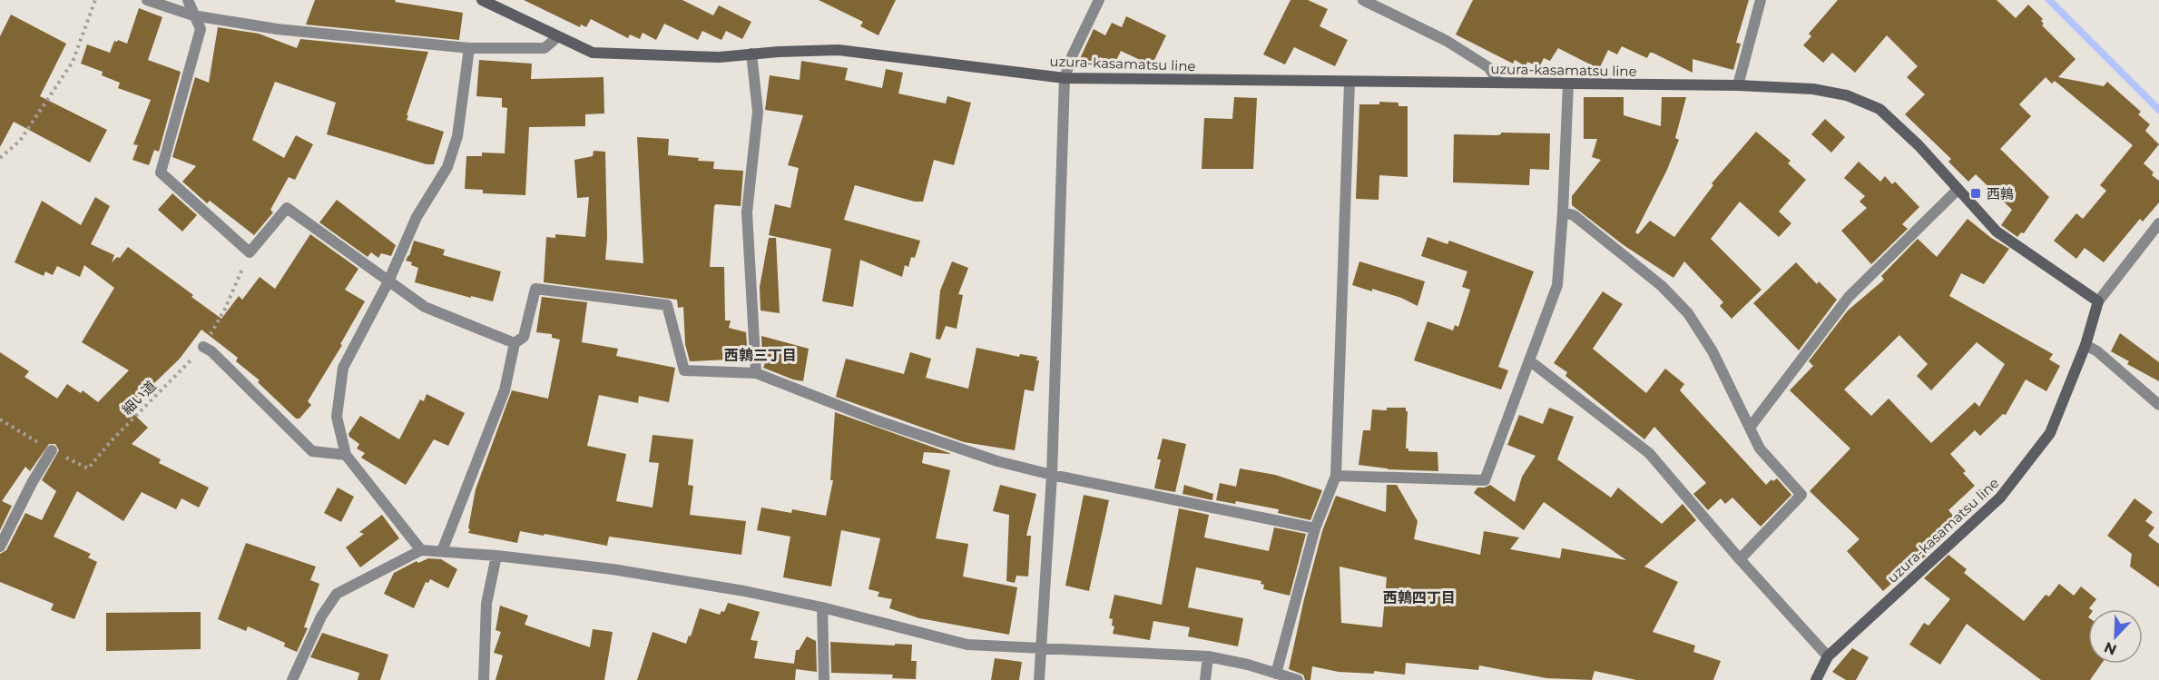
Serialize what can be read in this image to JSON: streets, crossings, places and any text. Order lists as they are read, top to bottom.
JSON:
{
  "streets": {
    "main road": ["uzura-kasamatsu line"],
    "path": ["細い道"]
  },
  "districts": ["西鶉三丁目", "西鶉四丁目"],
  "places": {
    "transit": ["西鶉"]
  },
  "north": "bottom left"
}
